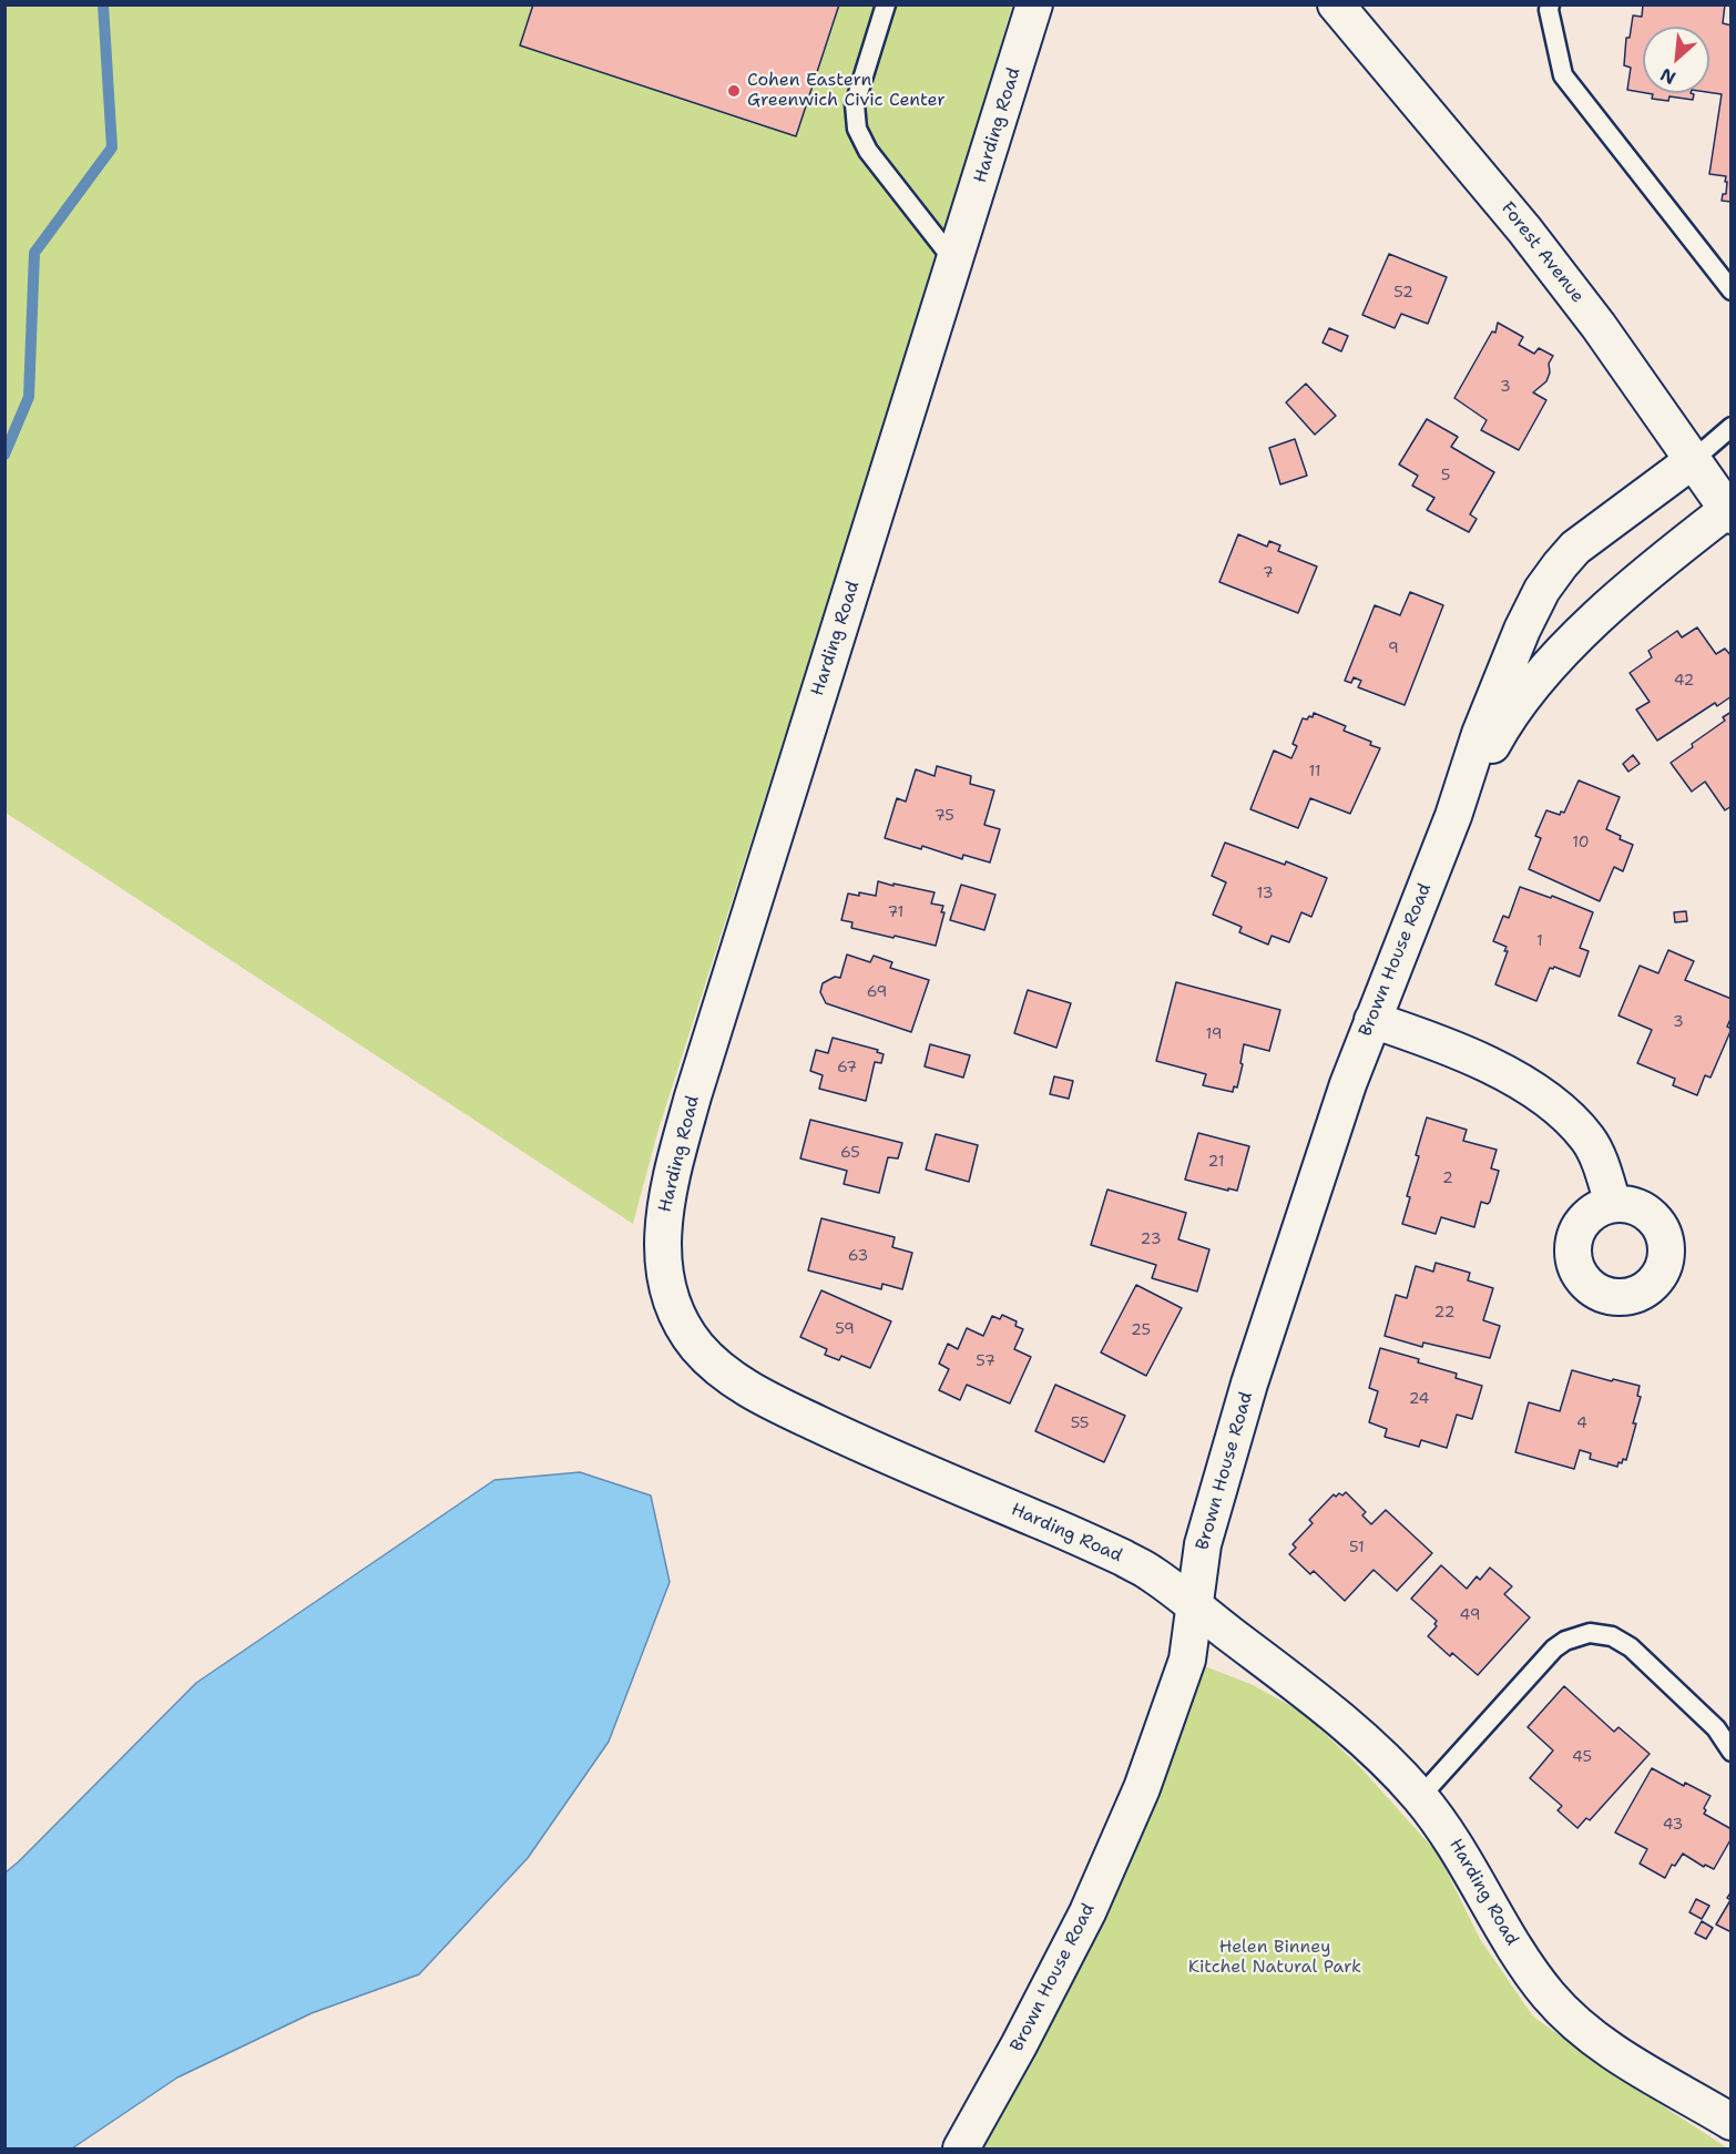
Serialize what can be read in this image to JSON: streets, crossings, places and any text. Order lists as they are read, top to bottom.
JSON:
{
  "streets": {
    "street": ["Harding Road", "Forest Avenue", "Brown House Road"]
  },
  "crossings": [
    ["Harding Road", "Brown House Road"],
    ["Forest Avenue", "Brown House Road"]
  ],
  "parks": ["Helen Binney Kitchel Natural Park"],
  "places": ["Cohen Eastern Greenwich Civic Center"],
  "house_numbers": [
    "52",
    "3",
    "5",
    "7",
    "9",
    "42",
    "11",
    "75",
    "10",
    "13",
    "71",
    "1",
    "69",
    "3",
    "19",
    "67",
    "65",
    "21",
    "2",
    "23",
    "63",
    "22",
    "59",
    "25",
    "57",
    "24",
    "55",
    "4",
    "51",
    "49",
    "45",
    "43"
  ],
  "north": "bottom left"
}
